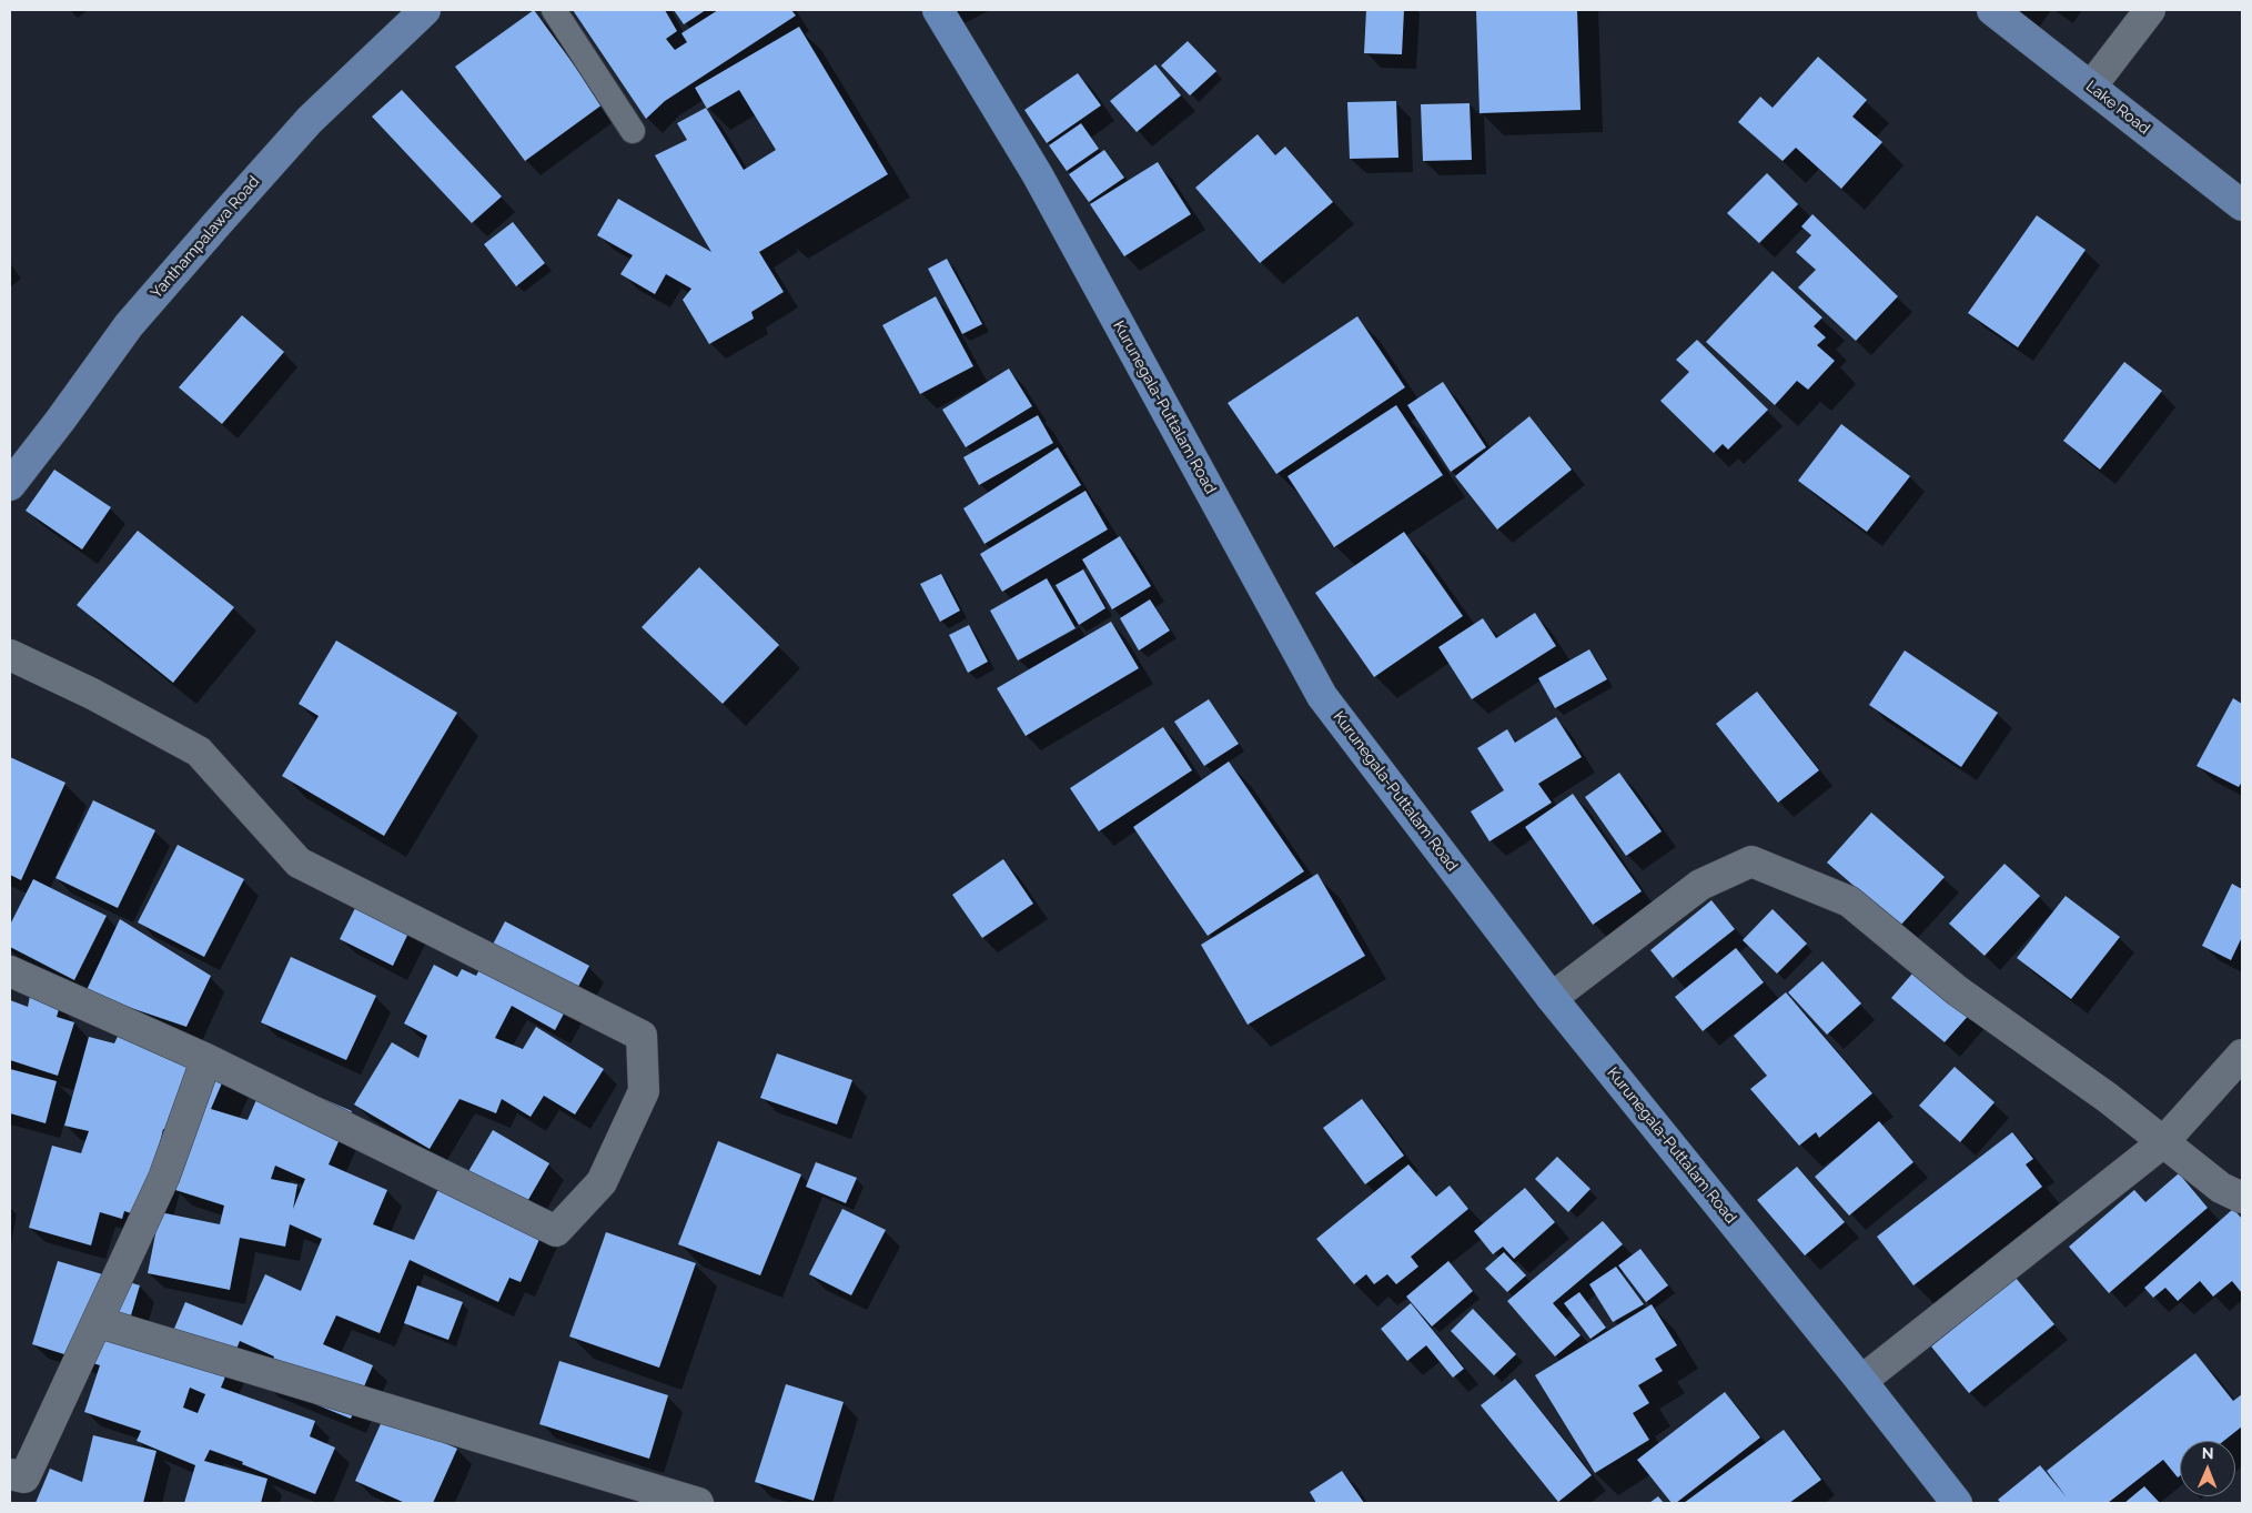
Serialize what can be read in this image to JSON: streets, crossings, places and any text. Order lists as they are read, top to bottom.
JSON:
{
  "streets": {
    "highway": ["Kurunegala-Puttalam Road"],
    "main road": ["Lake Road", "Yanthampalawa Road"]
  },
  "north": "top"
}
